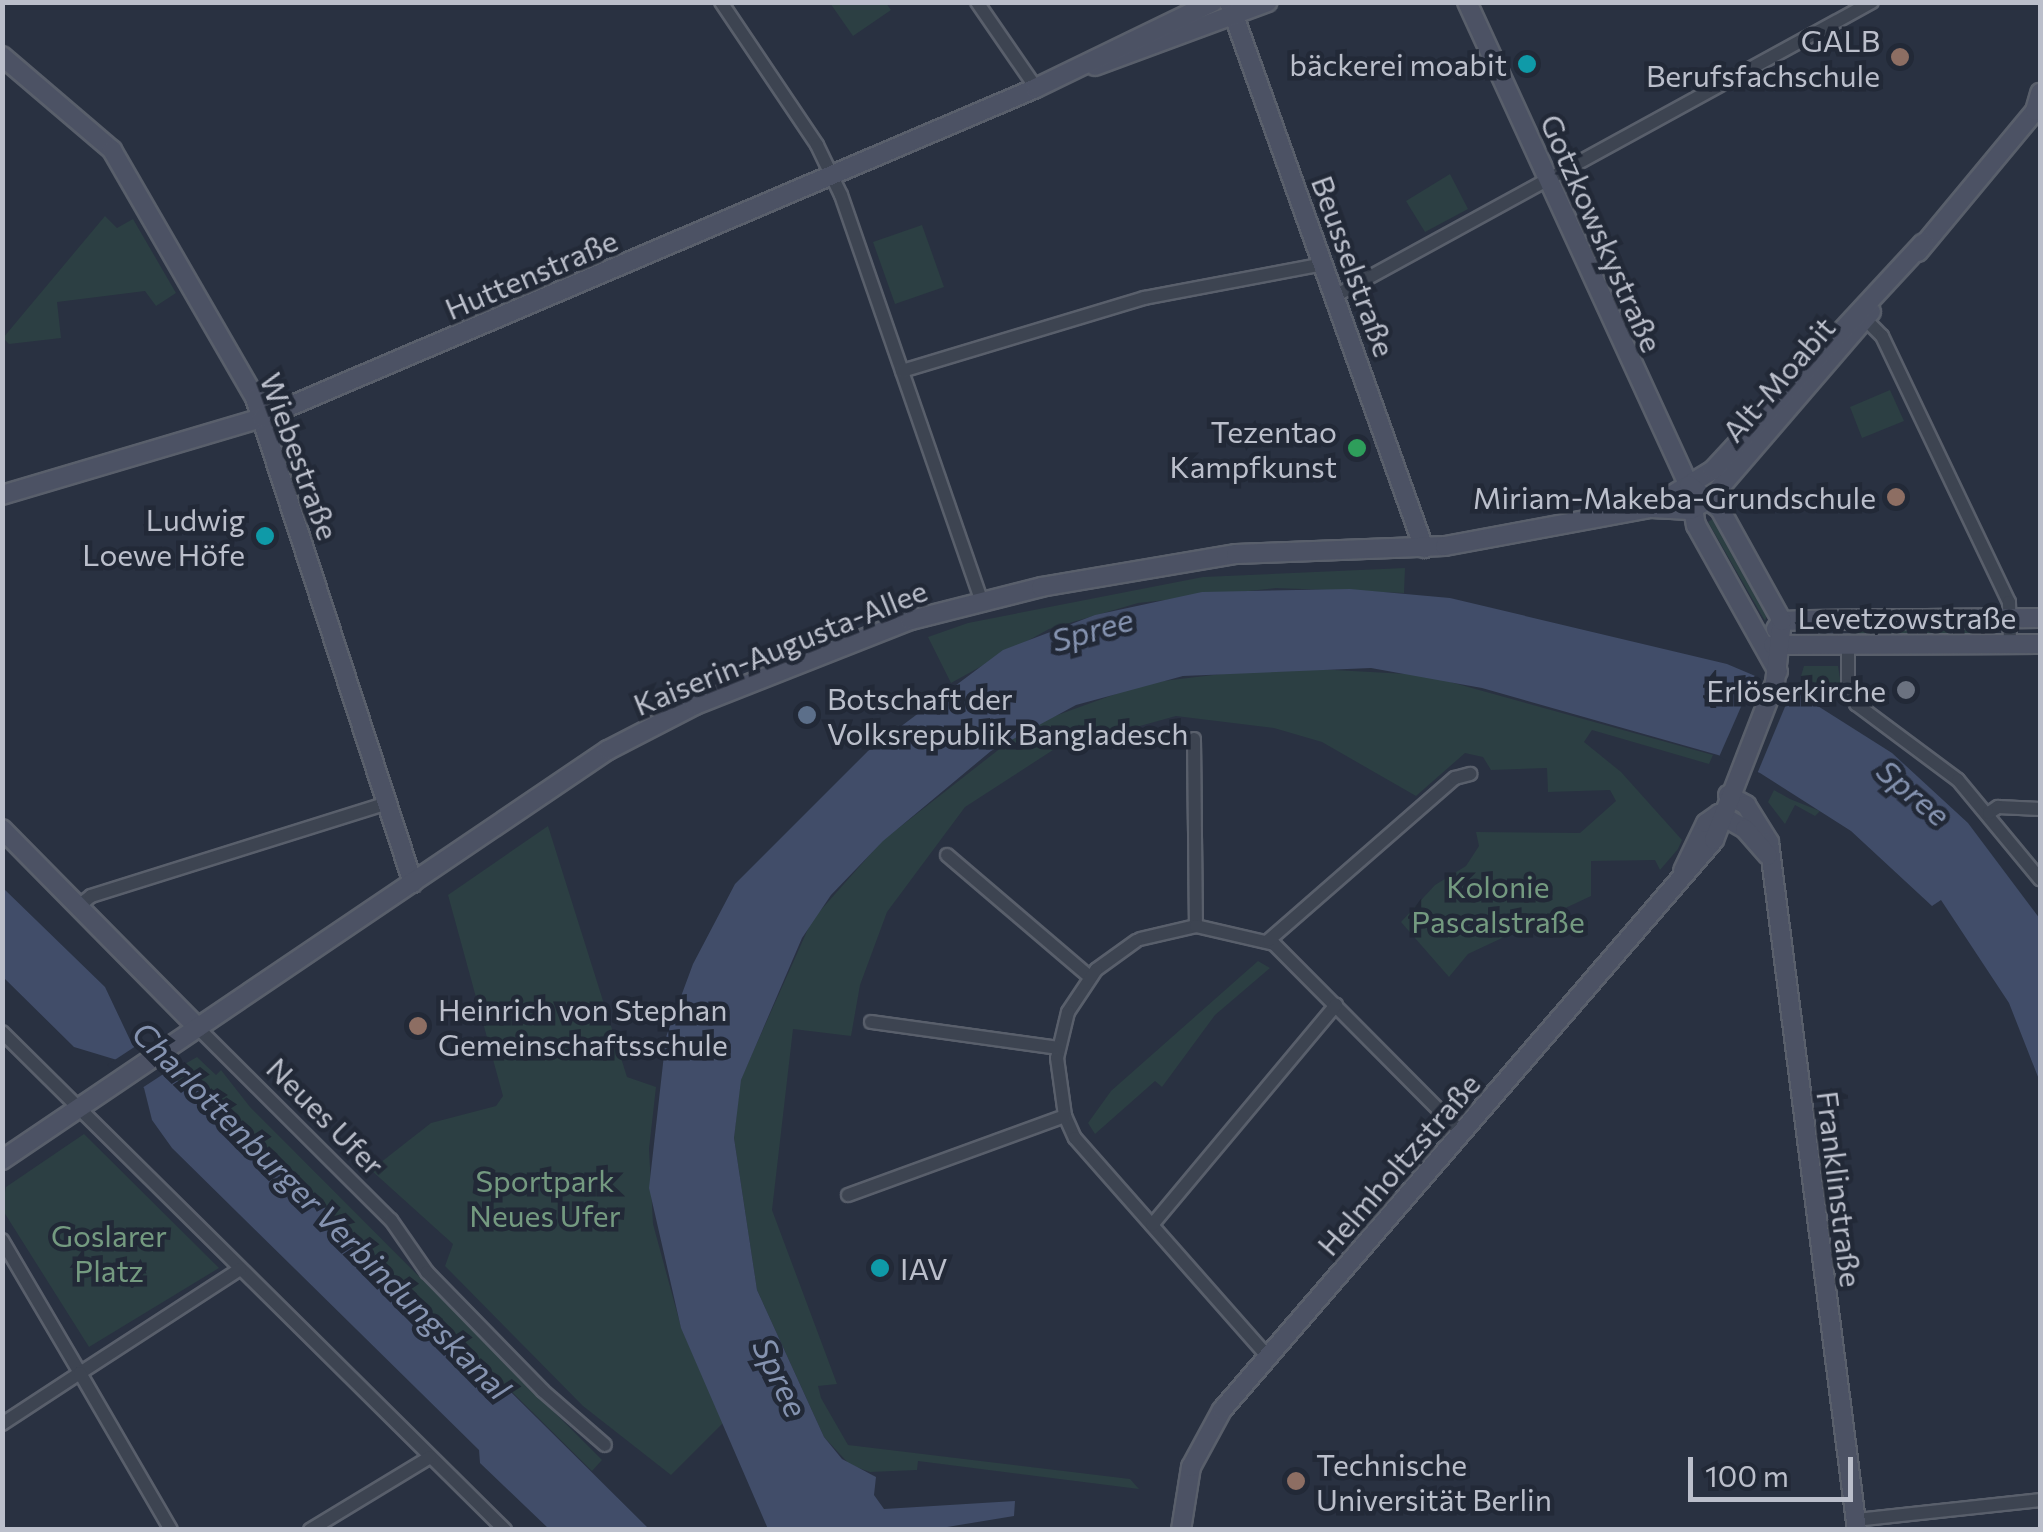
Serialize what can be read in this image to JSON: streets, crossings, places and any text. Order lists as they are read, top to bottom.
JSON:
{
  "streets": {
    "main road": [
      "Gotzkowskystraße",
      "Beusselstraße",
      "Huttenstraße",
      "Alt-Moabit",
      "Wiebestraße",
      "Levetzowstraße",
      "Kaiserin-Augusta-Allee",
      "Neues Ufer",
      "Helmholtzstraße",
      "Franklinstraße"
    ]
  },
  "crossings": [
    ["Gotzkowskystraße", "Alt-Moabit"],
    ["Gotzkowskystraße", "Levetzowstraße"],
    ["Gotzkowskystraße", "Helmholtzstraße"],
    ["Beusselstraße", "Huttenstraße"],
    ["Beusselstraße", "Alt-Moabit"],
    ["Beusselstraße", "Kaiserin-Augusta-Allee"],
    ["Huttenstraße", "Wiebestraße"],
    ["Alt-Moabit", "Kaiserin-Augusta-Allee"],
    ["Wiebestraße", "Kaiserin-Augusta-Allee"],
    ["Kaiserin-Augusta-Allee", "Neues Ufer"],
    ["Helmholtzstraße", "Franklinstraße"]
  ],
  "water": ["Spree", "Charlottenburger Verbindungskanal"],
  "parks": ["Kolonie Pascalstraße", "Sportpark Neues Ufer", "Goslarer Platz"],
  "places": [
    "GALB Berufsfachschule",
    "bäckerei moabit",
    "Tezentao Kampfkunst",
    "Miriam-Makeba-Grundschule",
    "Ludwig Loewe Höfe",
    "Erlöserkirche",
    "Botschaft der Volksrepublik Bangladesch",
    "Heinrich von Stephan Gemeinschaftsschule",
    "IAV",
    "Technische Universität Berlin"
  ],
  "scale_bar": "100 m"
}
